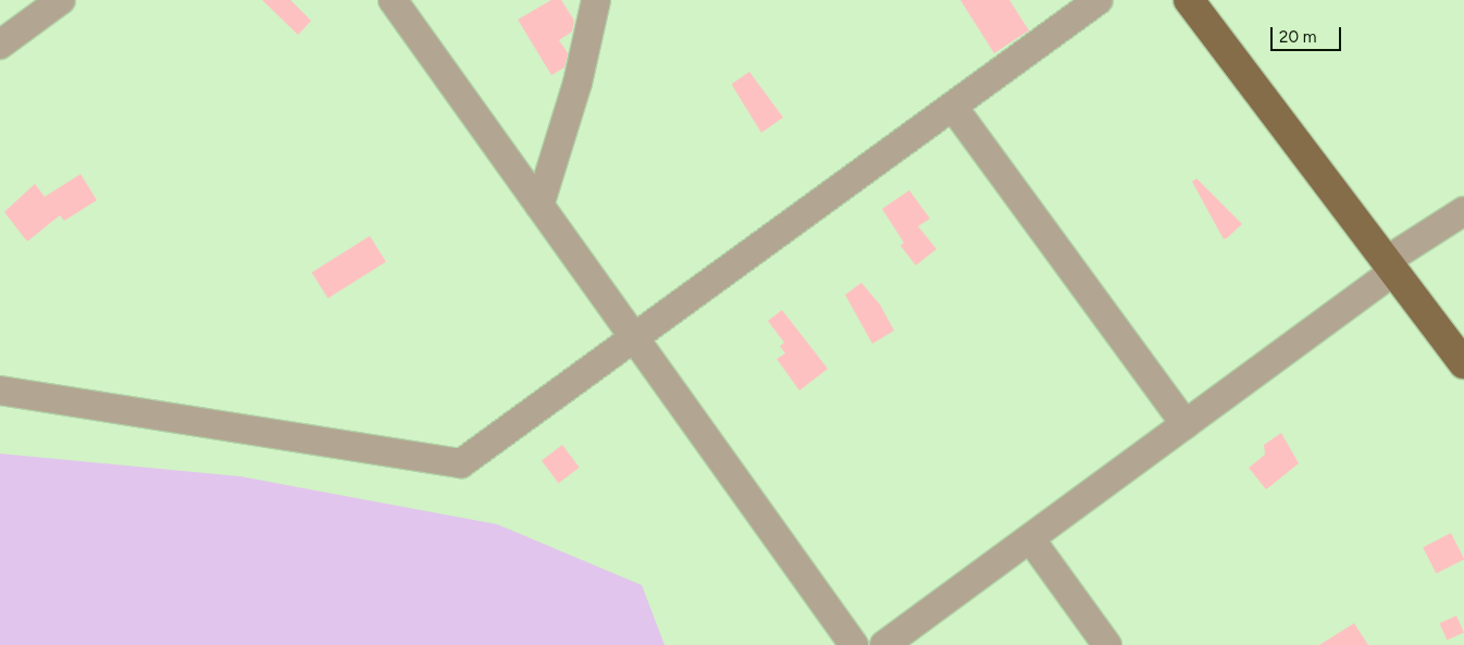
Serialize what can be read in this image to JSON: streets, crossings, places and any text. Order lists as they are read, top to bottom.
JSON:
{
  "scale_bar": "20 m"
}
